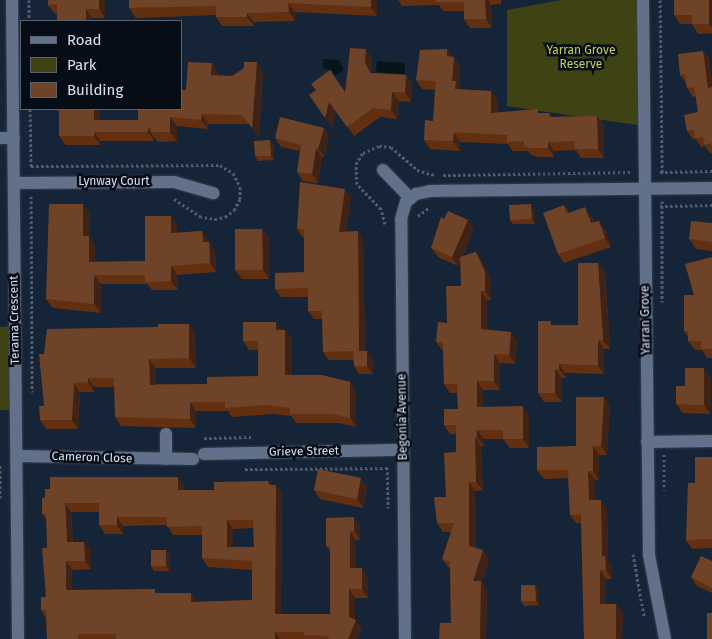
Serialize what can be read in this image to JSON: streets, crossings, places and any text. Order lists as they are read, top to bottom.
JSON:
{
  "streets": {
    "street": [
      "Lynway Court",
      "Terama Crescent",
      "Yarran Grove",
      "Begonia Avenue",
      "Grieve Street",
      "Cameron Close"
    ]
  },
  "crossings": [
    ["Lynway Court", "Terama Crescent"],
    ["Terama Crescent", "Cameron Close"],
    ["Begonia Avenue", "Grieve Street"],
    ["Grieve Street", "Cameron Close"]
  ],
  "parks": ["Yarran Grove Reserve"],
  "legend": ["Road", "Park", "Building"]
}
